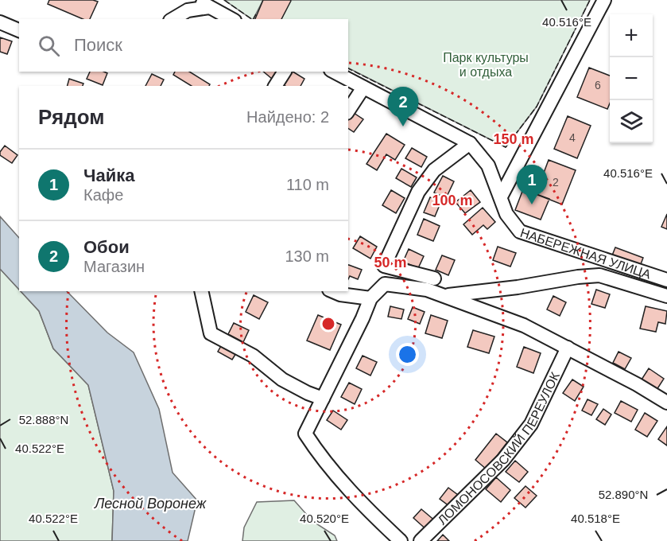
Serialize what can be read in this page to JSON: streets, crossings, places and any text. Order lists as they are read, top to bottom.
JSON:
{
  "streets": {
    "street": ["НАБЕРЕЖНАЯ УЛИЦА", "ЛОМОНОСОВСКИЙ ПЕРЕУЛОК"]
  },
  "crossings": [
    ["НАБЕРЕЖНАЯ УЛИЦА", "ЛОМОНОСОВСКИЙ ПЕРЕУЛОК"]
  ],
  "water": ["Лесной Воронеж"],
  "parks": ["Парк культуры и отдыха"],
  "house_numbers": ["6", "4", "2"],
  "page": {
    "map_buttons": ["+", "−"],
    "search": "Поиск",
    "heading": ["Рядом", "Найдено: 2"],
    "pins": ["2", "1"],
    "list": [
      {
        "mark": "1",
        "name": "Чайка",
        "note": "Кафе",
        "value": "110 m"
      },
      {
        "mark": "2",
        "name": "Обои",
        "note": "Магазин",
        "value": "130 m"
      }
    ]
  },
  "coordinates": [
    "40.516°E",
    "52.888°N",
    "40.522°E",
    "52.890°N",
    "40.520°E",
    "40.518°E"
  ],
  "rings": ["150 m", "100 m", "50 m"]
}
